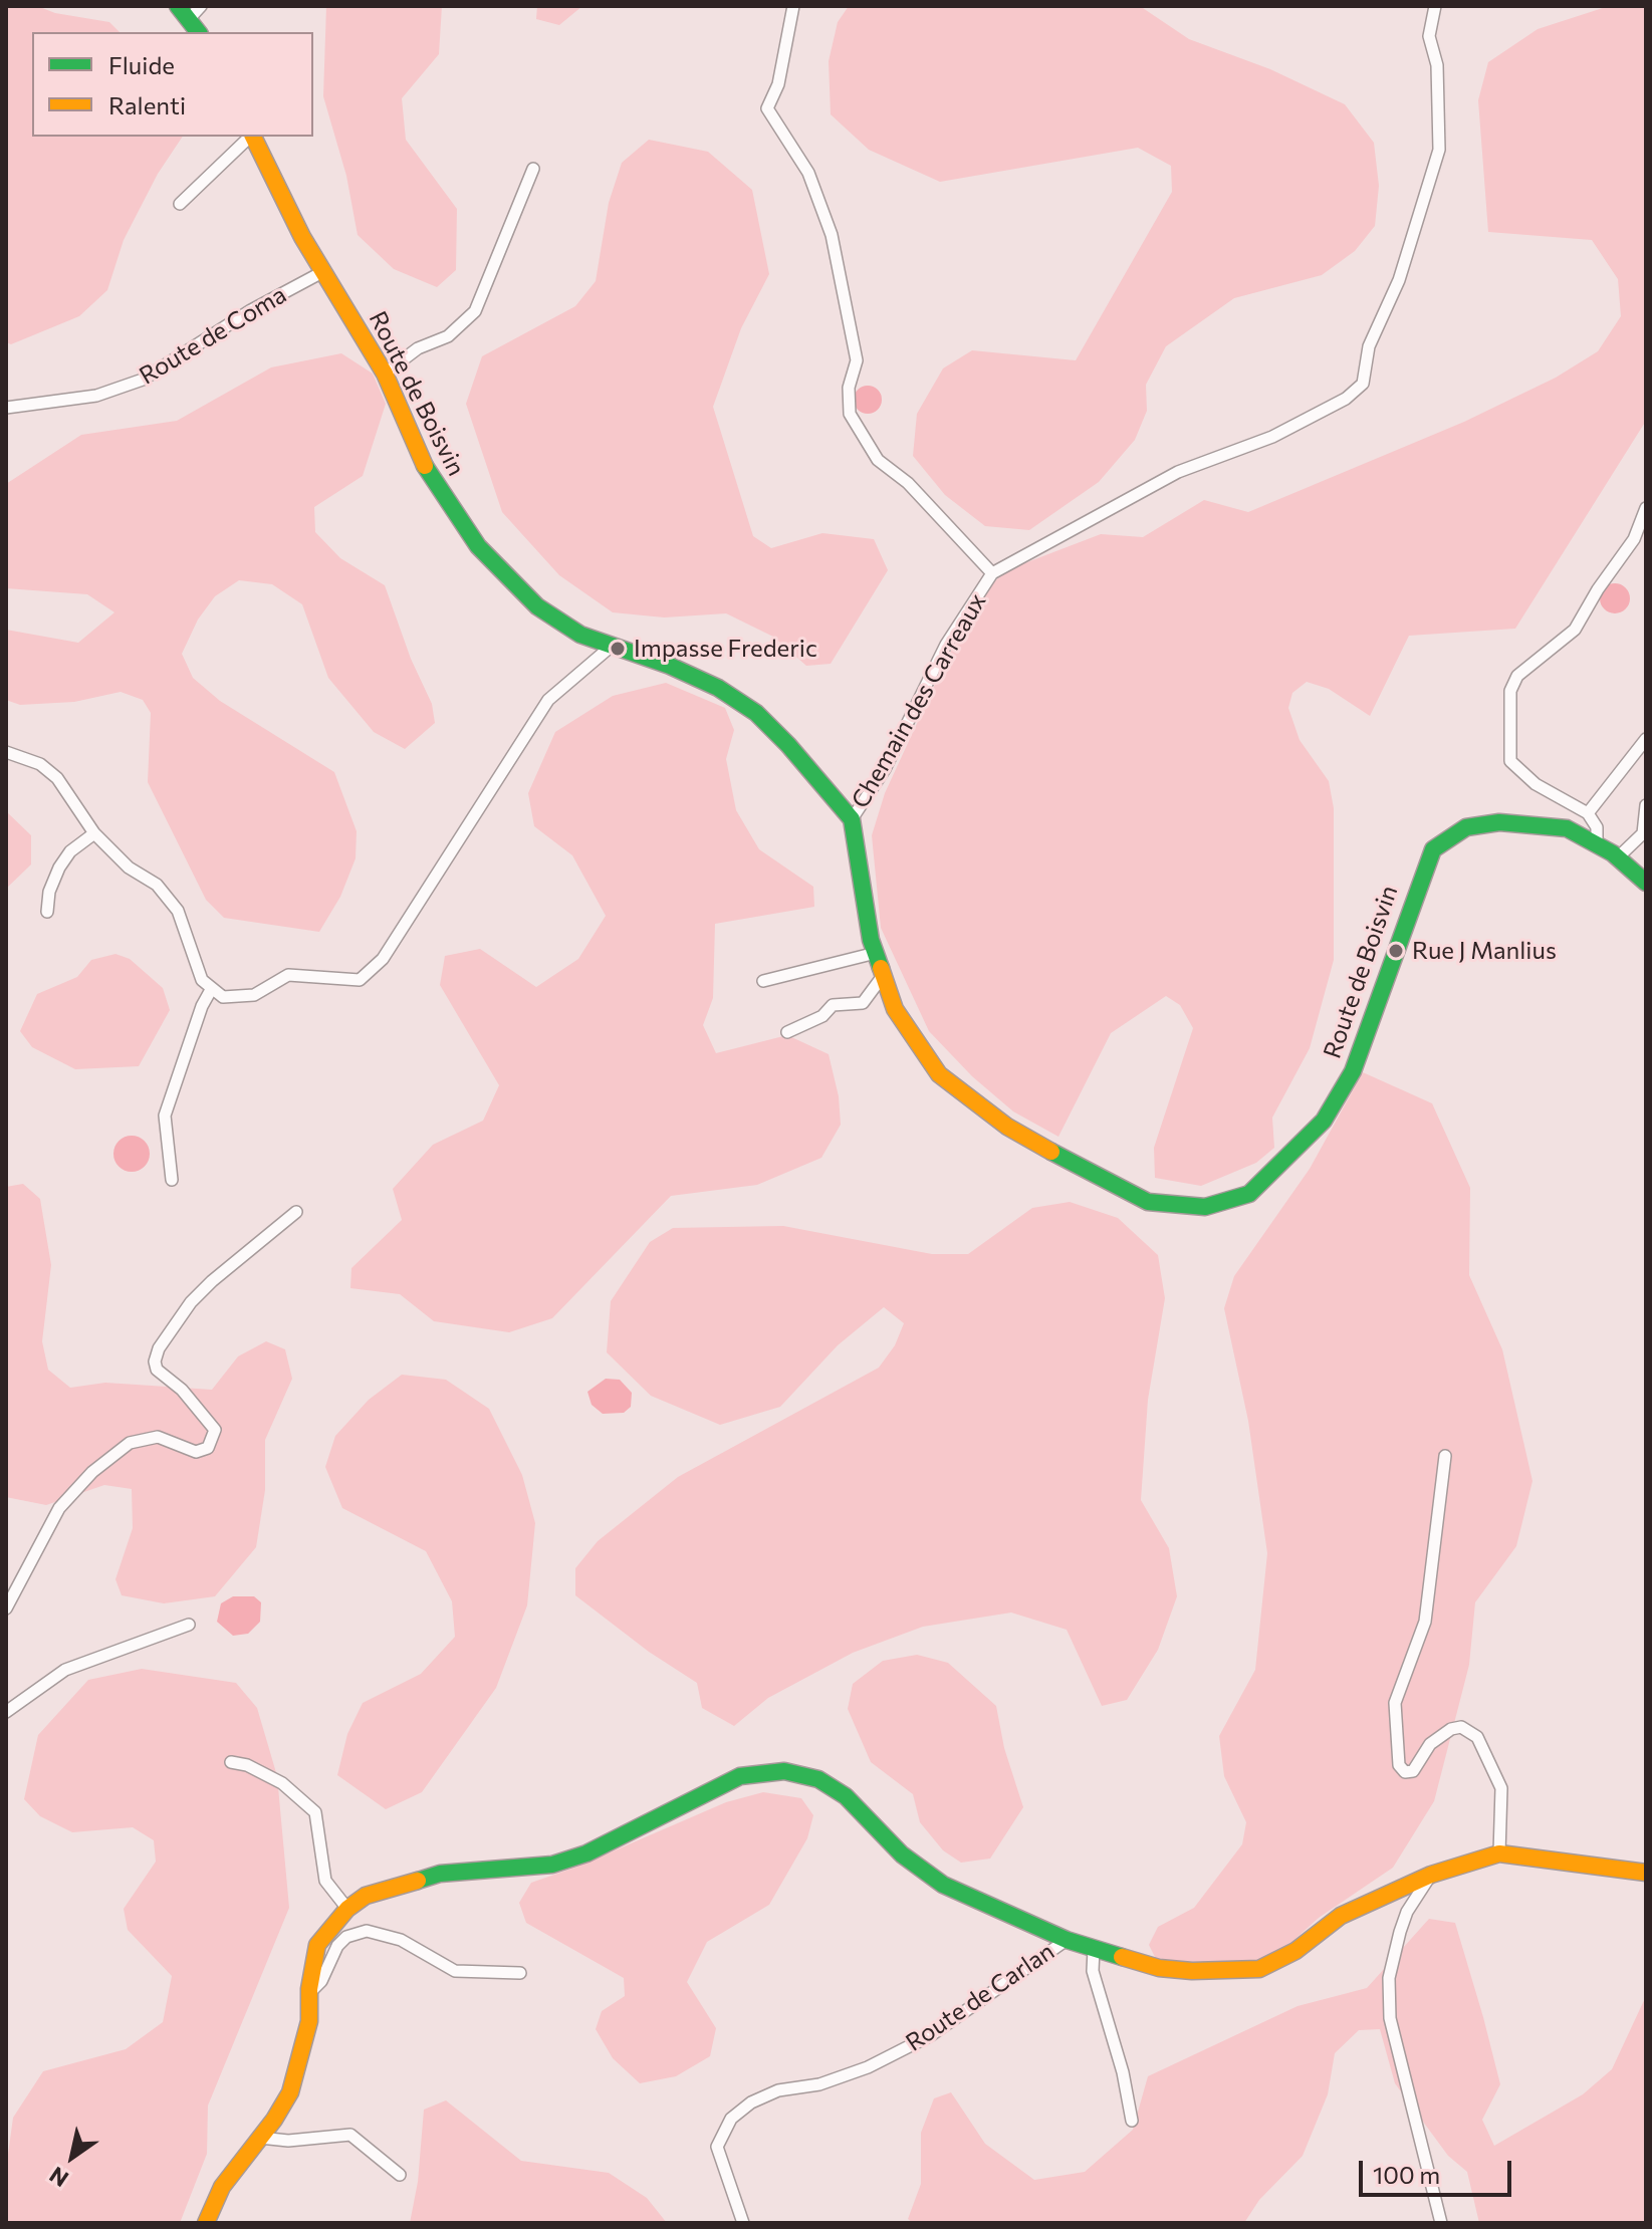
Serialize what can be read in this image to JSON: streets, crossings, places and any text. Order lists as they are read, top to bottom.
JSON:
{
  "streets": {
    "main road": ["Route de Boisvin"],
    "street": ["Route de Coma", "Chemain des Carreaux", "Route de Carlan"]
  },
  "crossings": [
    ["Route de Coma", "Route de Boisvin"],
    ["Route de Boisvin", "Chemain des Carreaux"]
  ],
  "places": ["Impasse Frederic", "Rue J Manlius"],
  "legend": ["Fluide", "Ralenti"],
  "scale_bar": "100 m",
  "north": "bottom left"
}
